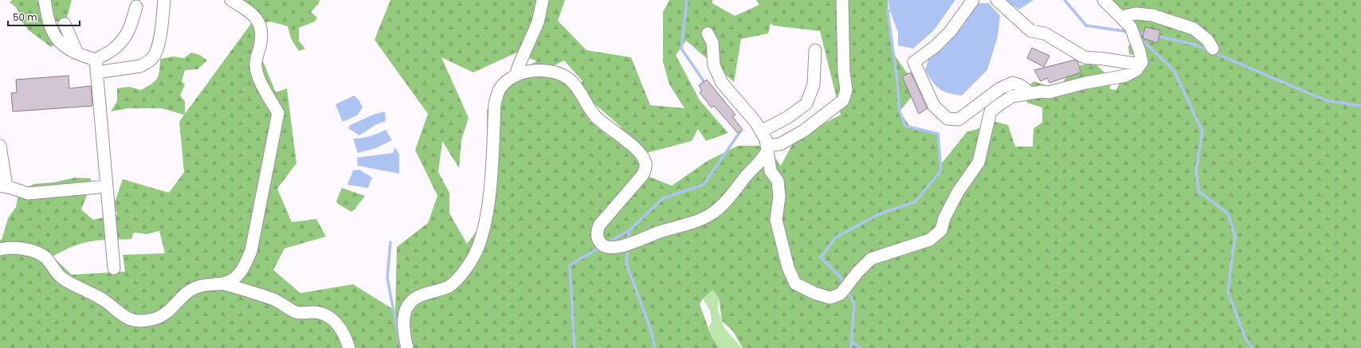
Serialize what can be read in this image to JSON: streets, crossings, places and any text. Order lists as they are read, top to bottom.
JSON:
{
  "scale_bar": "50 m"
}
